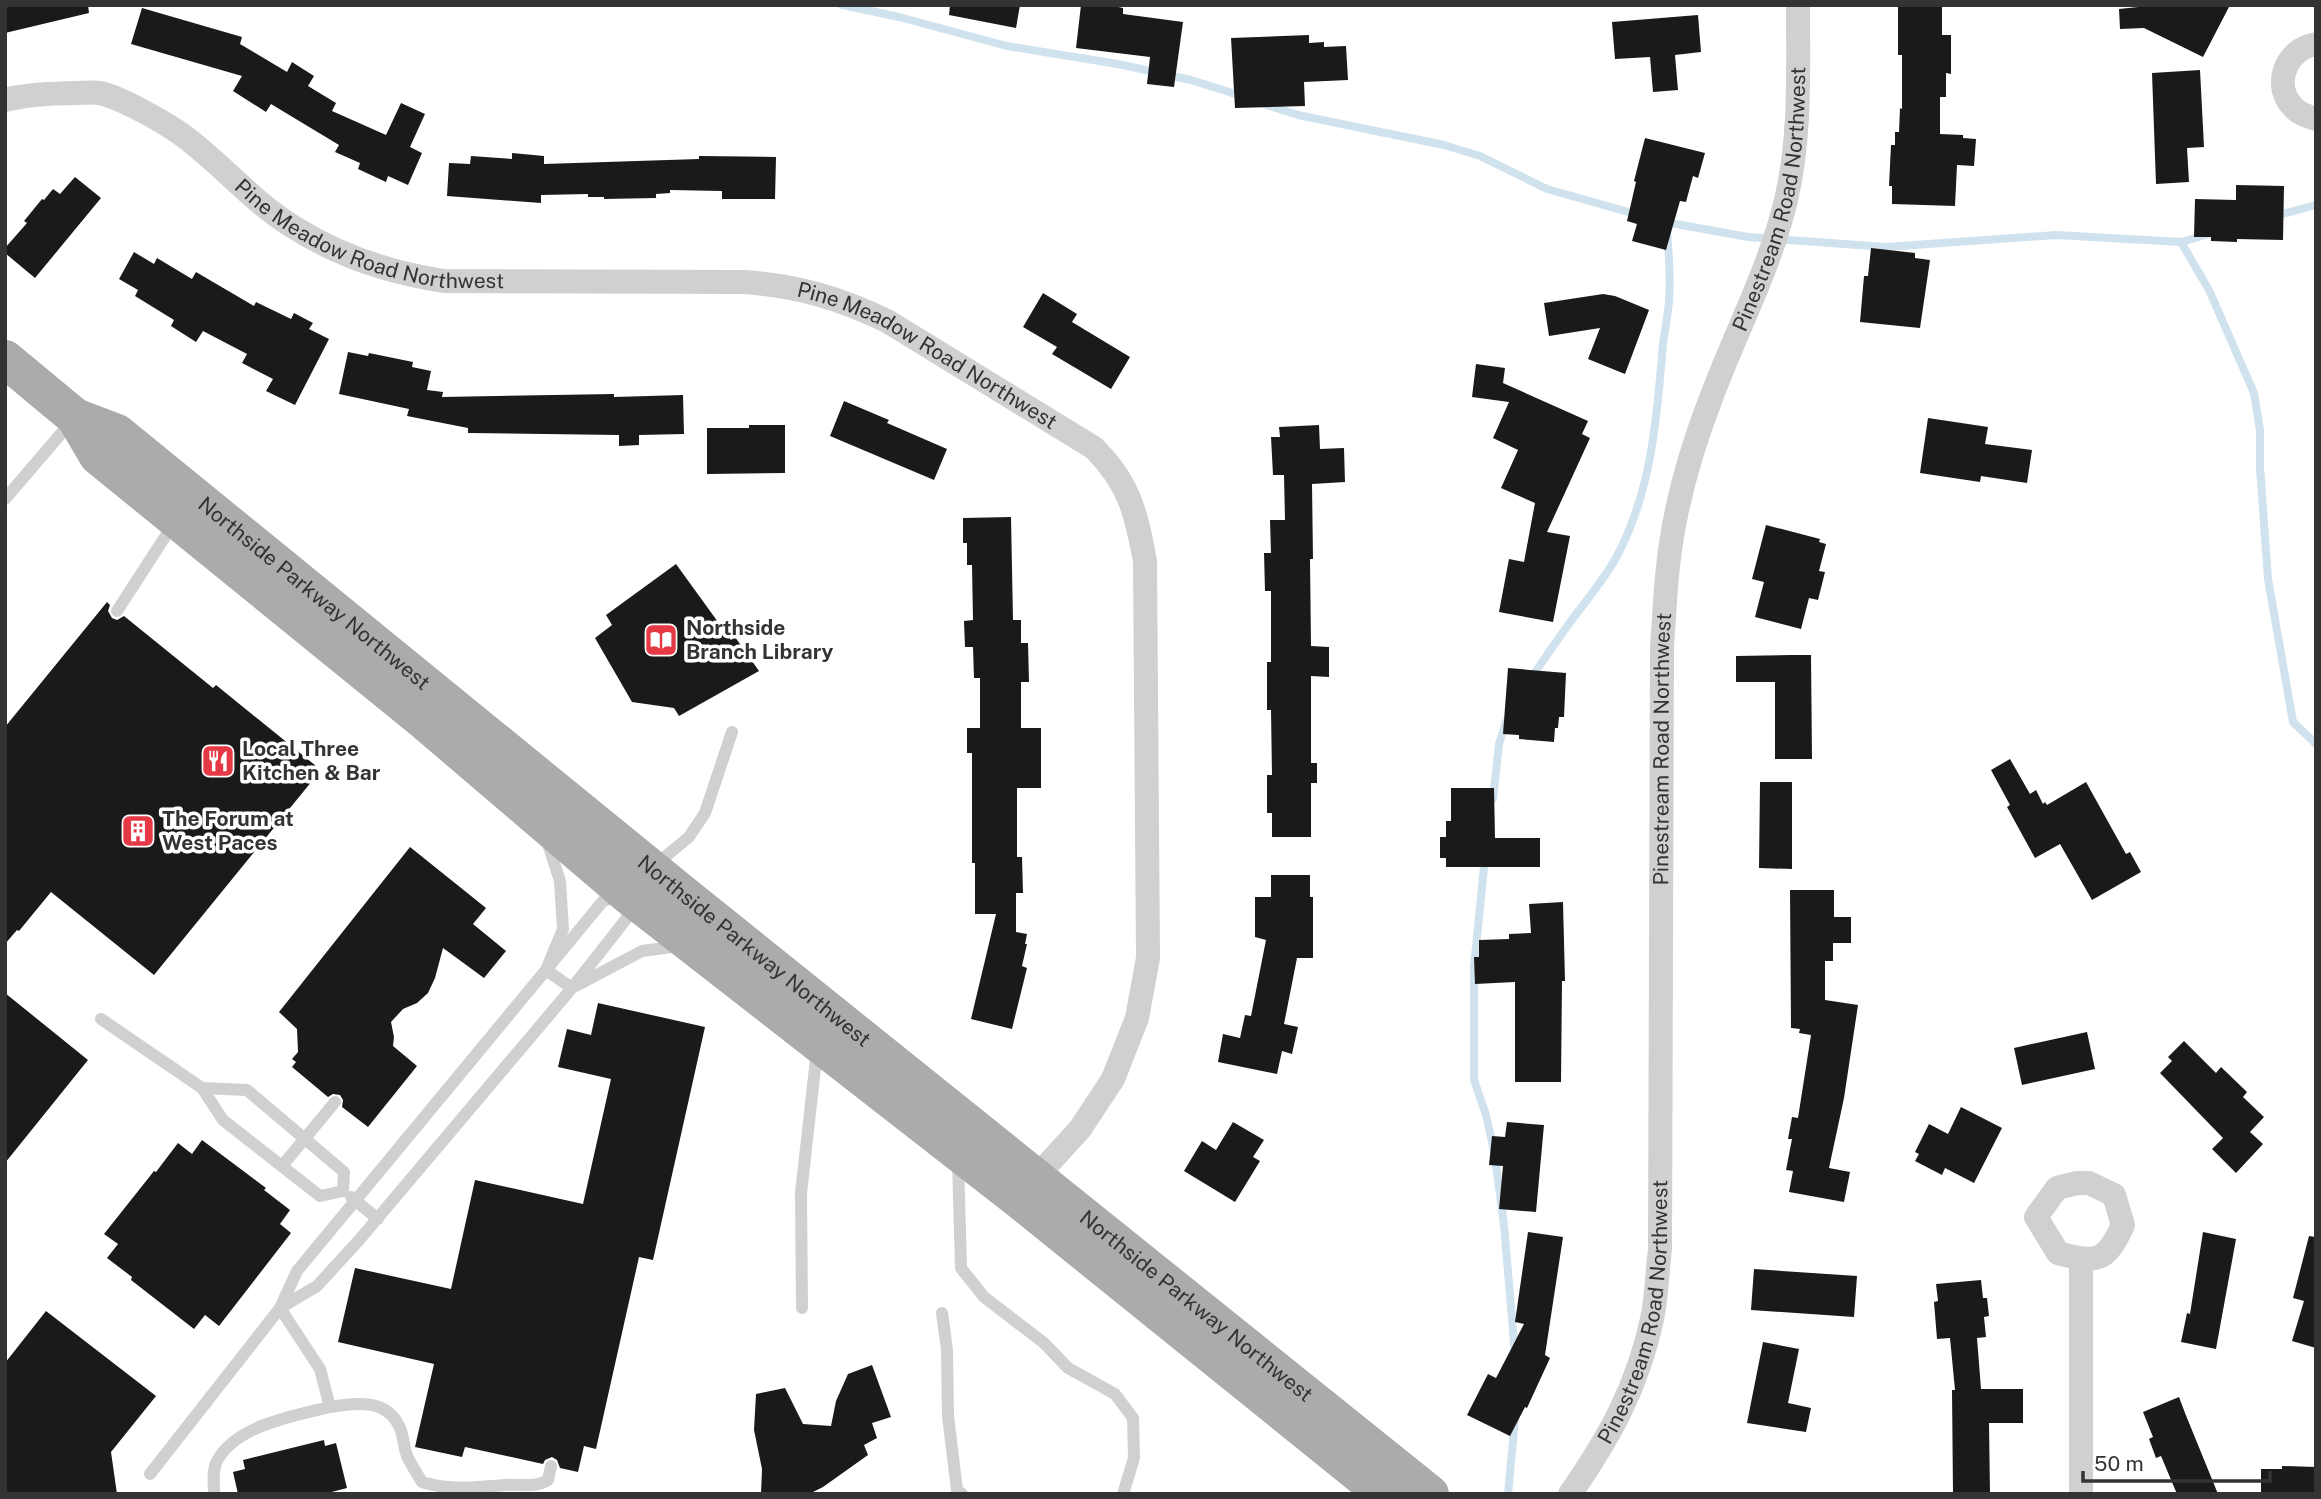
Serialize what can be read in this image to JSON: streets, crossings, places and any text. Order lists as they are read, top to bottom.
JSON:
{
  "streets": {
    "main road": ["Northside Parkway Northwest"],
    "street": ["Pinestream Road Northwest", "Pine Meadow Road Northwest"]
  },
  "crossings": [
    ["Pine Meadow Road Northwest", "Northside Parkway Northwest"]
  ],
  "places": {
    "library": ["Northside Branch Library"],
    "restaurant": ["Local Three Kitchen & Bar"],
    "building": ["The Forum at West Paces"]
  },
  "scale_bar": "50 m"
}
